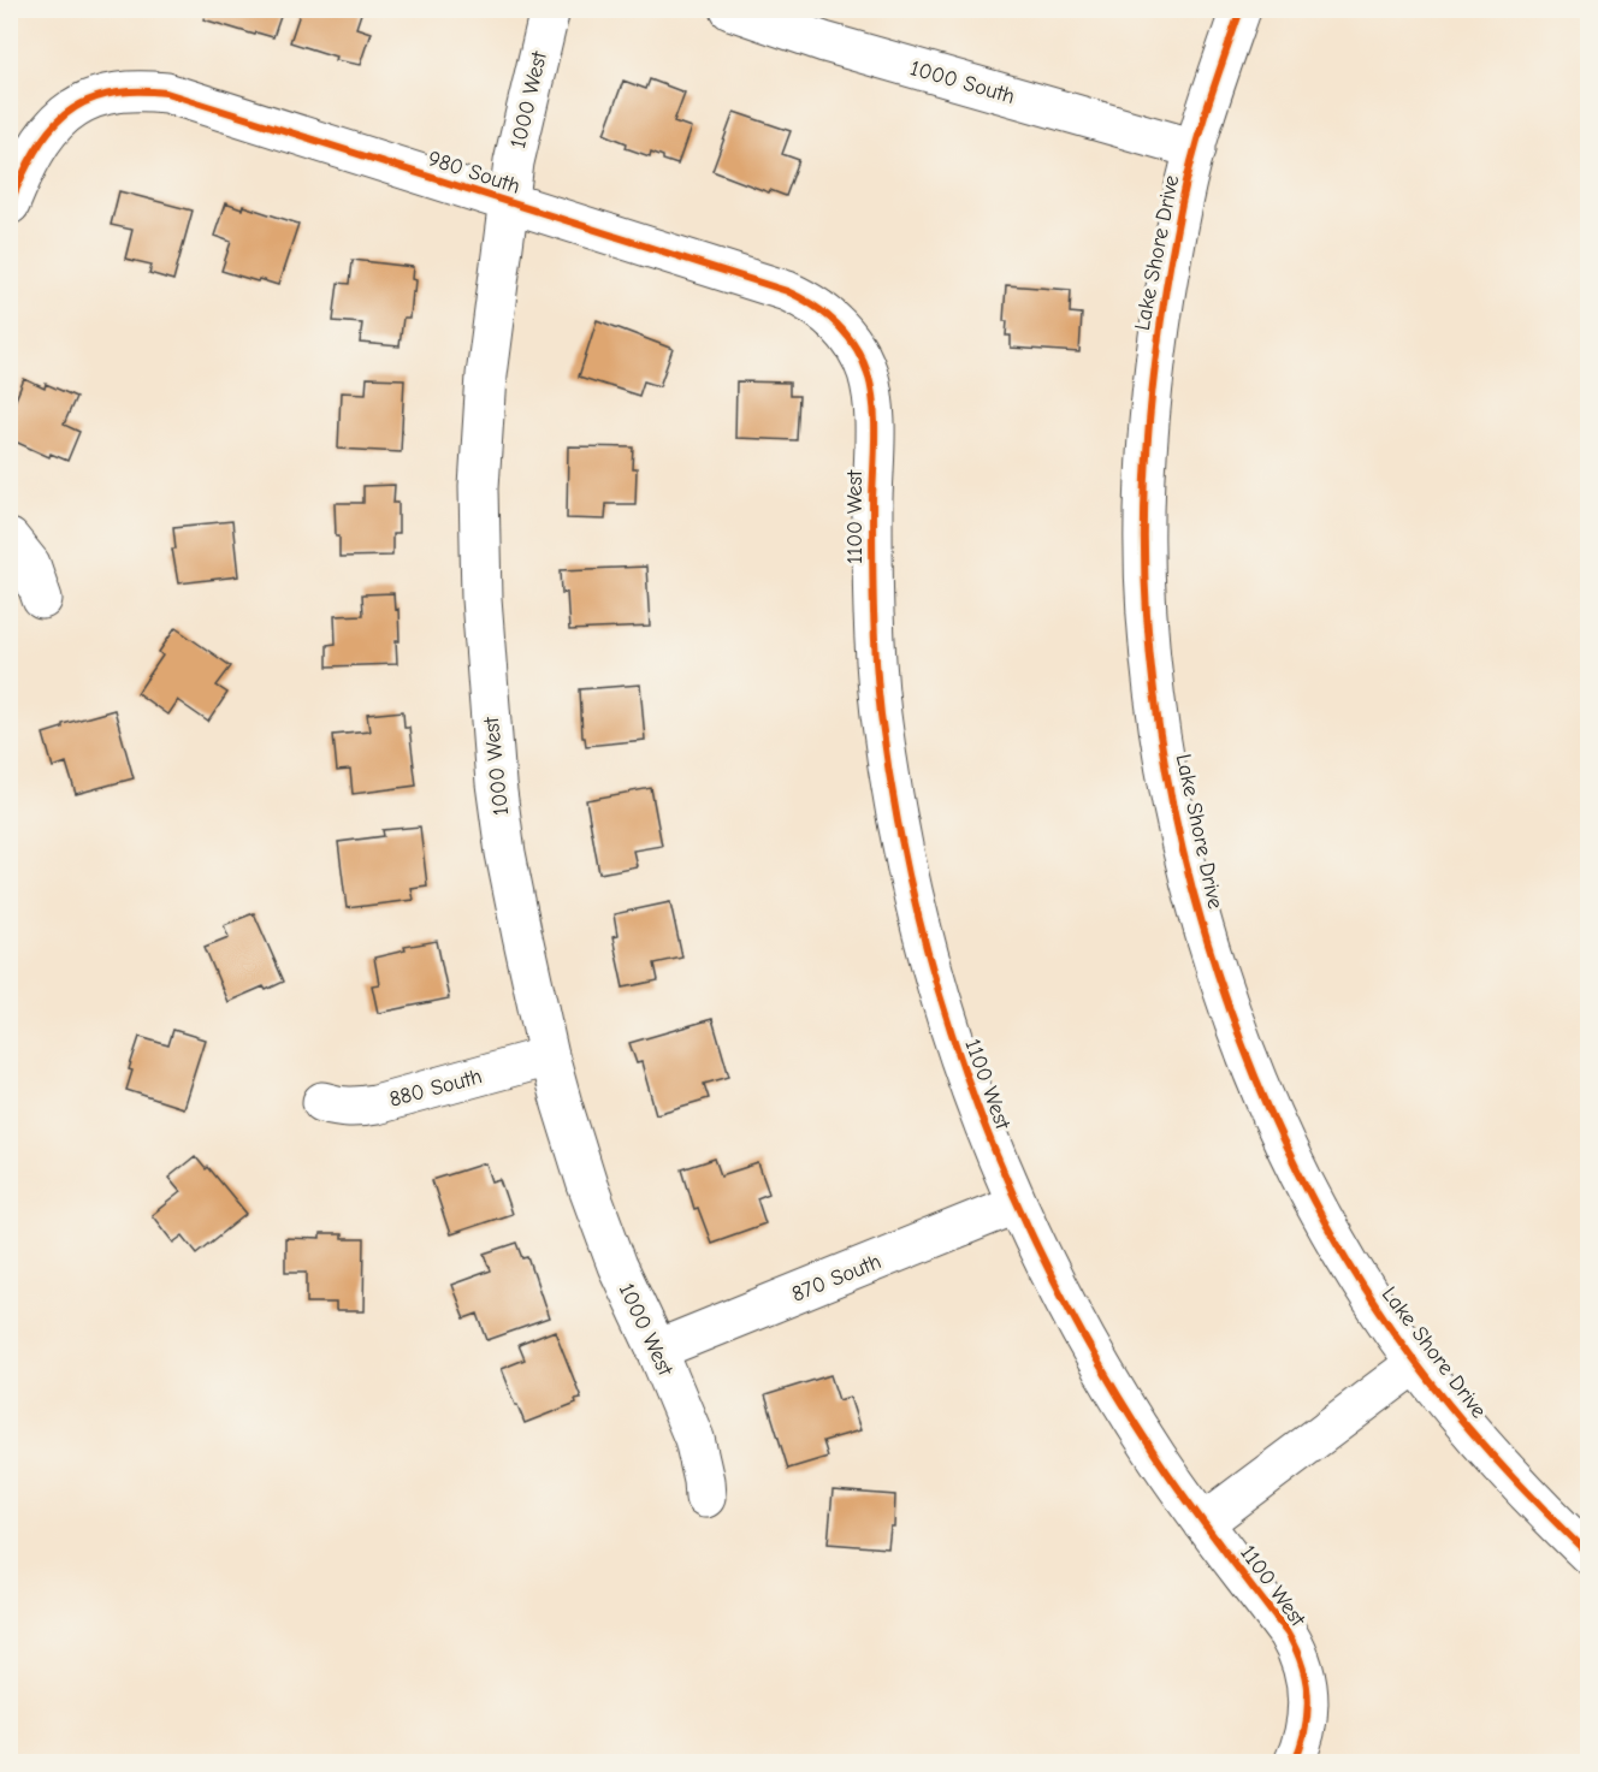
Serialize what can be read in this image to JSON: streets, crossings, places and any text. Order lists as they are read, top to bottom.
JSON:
{
  "streets": {
    "street": [
      "1000 South",
      "1000 West",
      "980 South",
      "Lake Shore Drive",
      "1100 West",
      "880 South",
      "870 South"
    ]
  },
  "crossings": [
    ["1000 South", "Lake Shore Drive"],
    ["1000 West", "980 South"],
    ["1000 West", "880 South"],
    ["1000 West", "870 South"],
    ["980 South", "1100 West"],
    ["1100 West", "870 South"]
  ]
}
